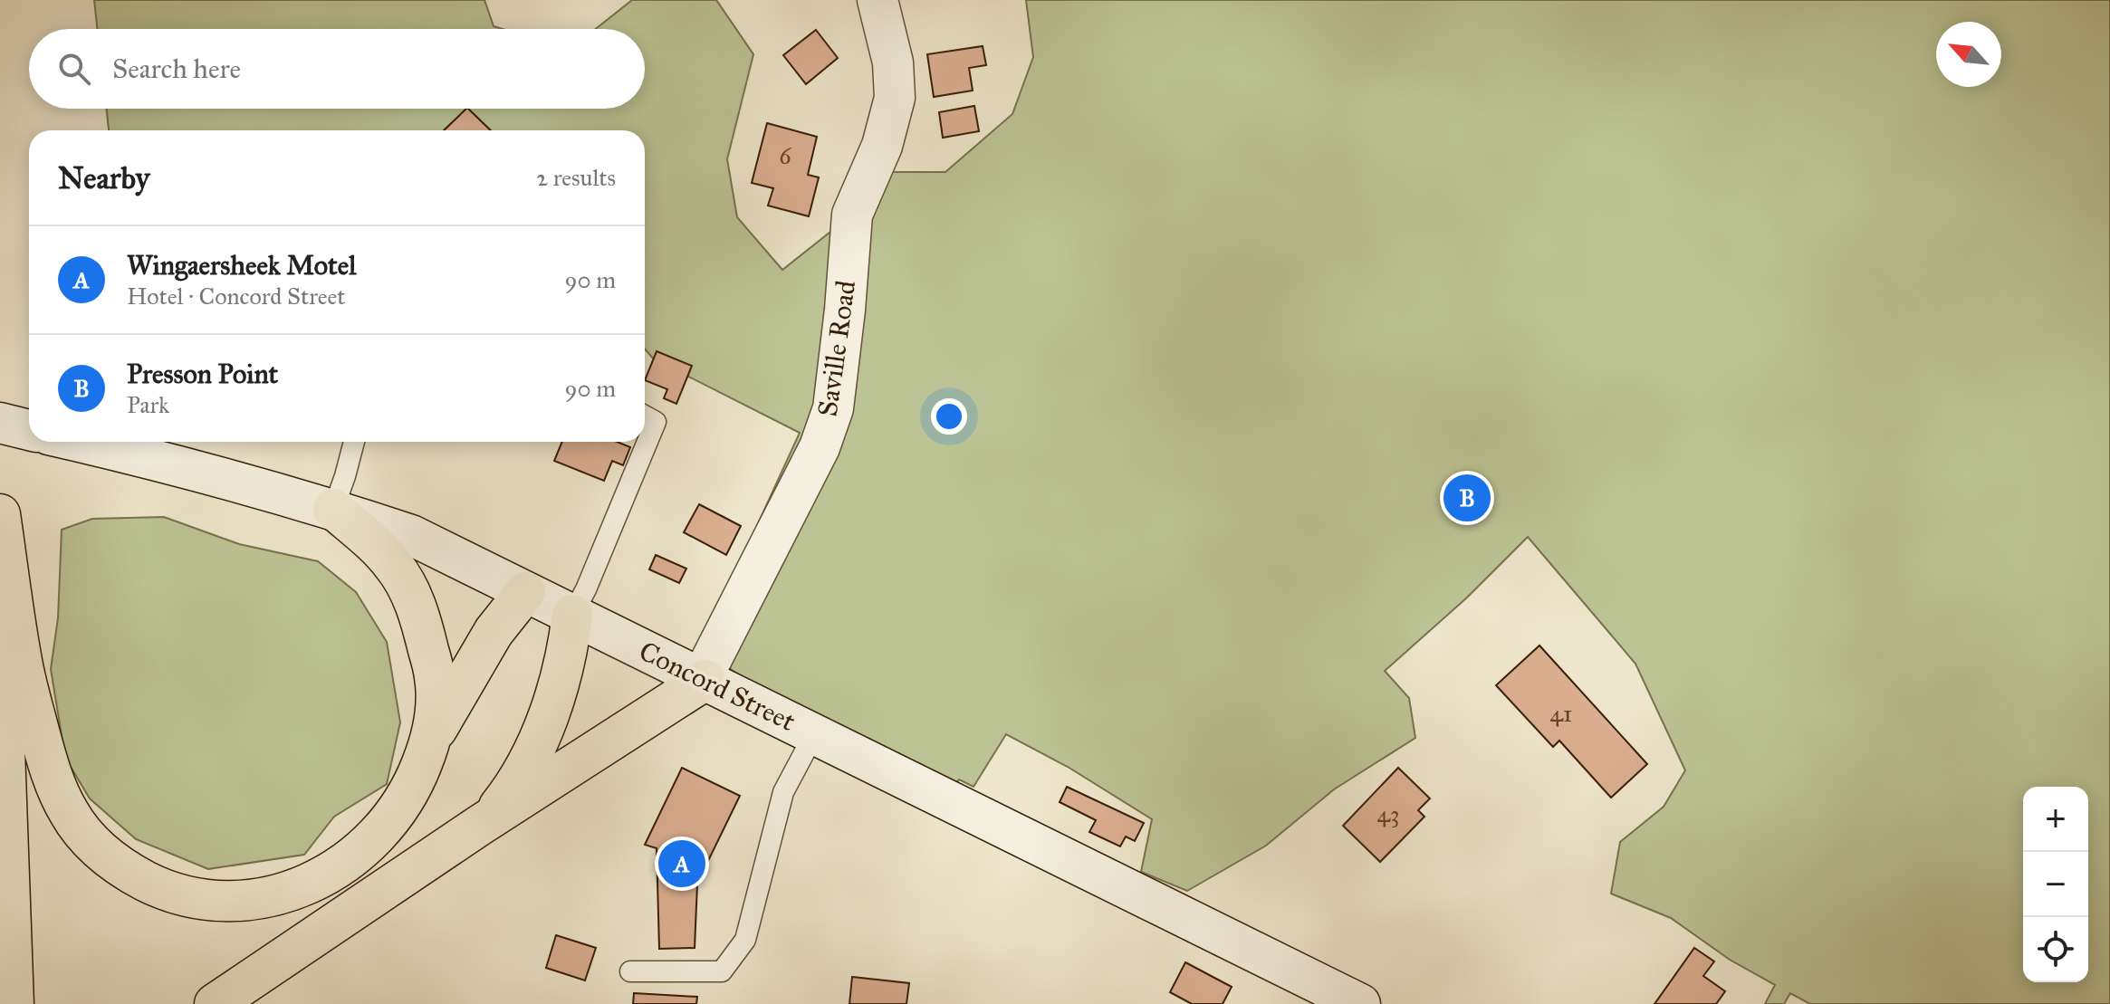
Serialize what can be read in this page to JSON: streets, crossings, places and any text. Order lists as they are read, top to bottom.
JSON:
{
  "streets": {
    "main road": ["Saville Road", "Concord Street"]
  },
  "crossings": [
    ["Saville Road", "Concord Street"]
  ],
  "house_numbers": ["6", "41", "43"],
  "north": "top left",
  "page": {
    "search": "Search here",
    "heading": ["Nearby", "2 results"],
    "list": [
      {
        "mark": "A",
        "name": "Wingaersheek Motel",
        "note": "Hotel · Concord Street",
        "value": "90 m"
      },
      {
        "mark": "B",
        "name": "Presson Point",
        "note": "Park",
        "value": "90 m"
      }
    ],
    "pins": ["B", "A"],
    "map_buttons": ["+", "−"]
  }
}
